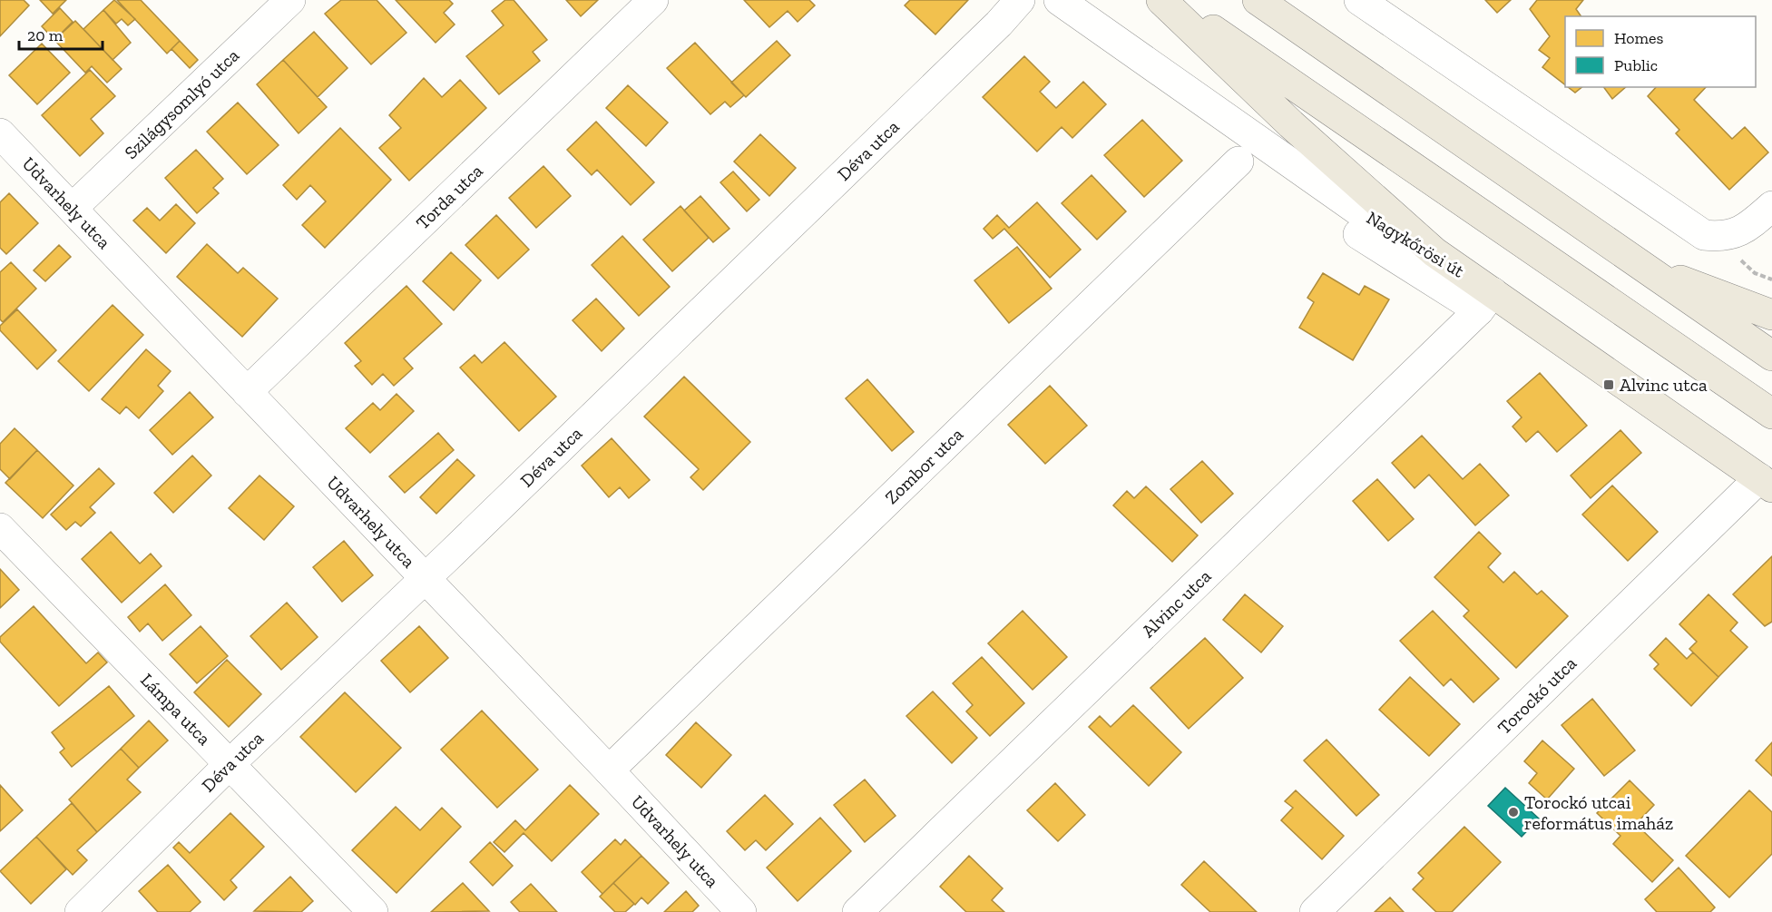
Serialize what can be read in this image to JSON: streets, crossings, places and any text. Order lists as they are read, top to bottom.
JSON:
{
  "streets": {
    "main road": ["Nagykőrösi út"],
    "street": [
      "Szilágysomlyó utca",
      "Déva utca",
      "Torda utca",
      "Udvarhely utca",
      "Zombor utca",
      "Alvinc utca",
      "Torockó utca",
      "Lámpa utca"
    ]
  },
  "crossings": [
    ["Szilágysomlyó utca", "Udvarhely utca"],
    ["Déva utca", "Udvarhely utca"],
    ["Déva utca", "Lámpa utca"],
    ["Torda utca", "Udvarhely utca"],
    ["Udvarhely utca", "Zombor utca"],
    ["Nagykőrösi út", "Alvinc utca"],
    ["Nagykőrösi út", "Torockó utca"]
  ],
  "places": {
    "transit": ["Alvinc utca"],
    "other": ["Torockó utcai református imaház"]
  },
  "legend": ["Homes", "Public"],
  "scale_bar": "20 m"
}
